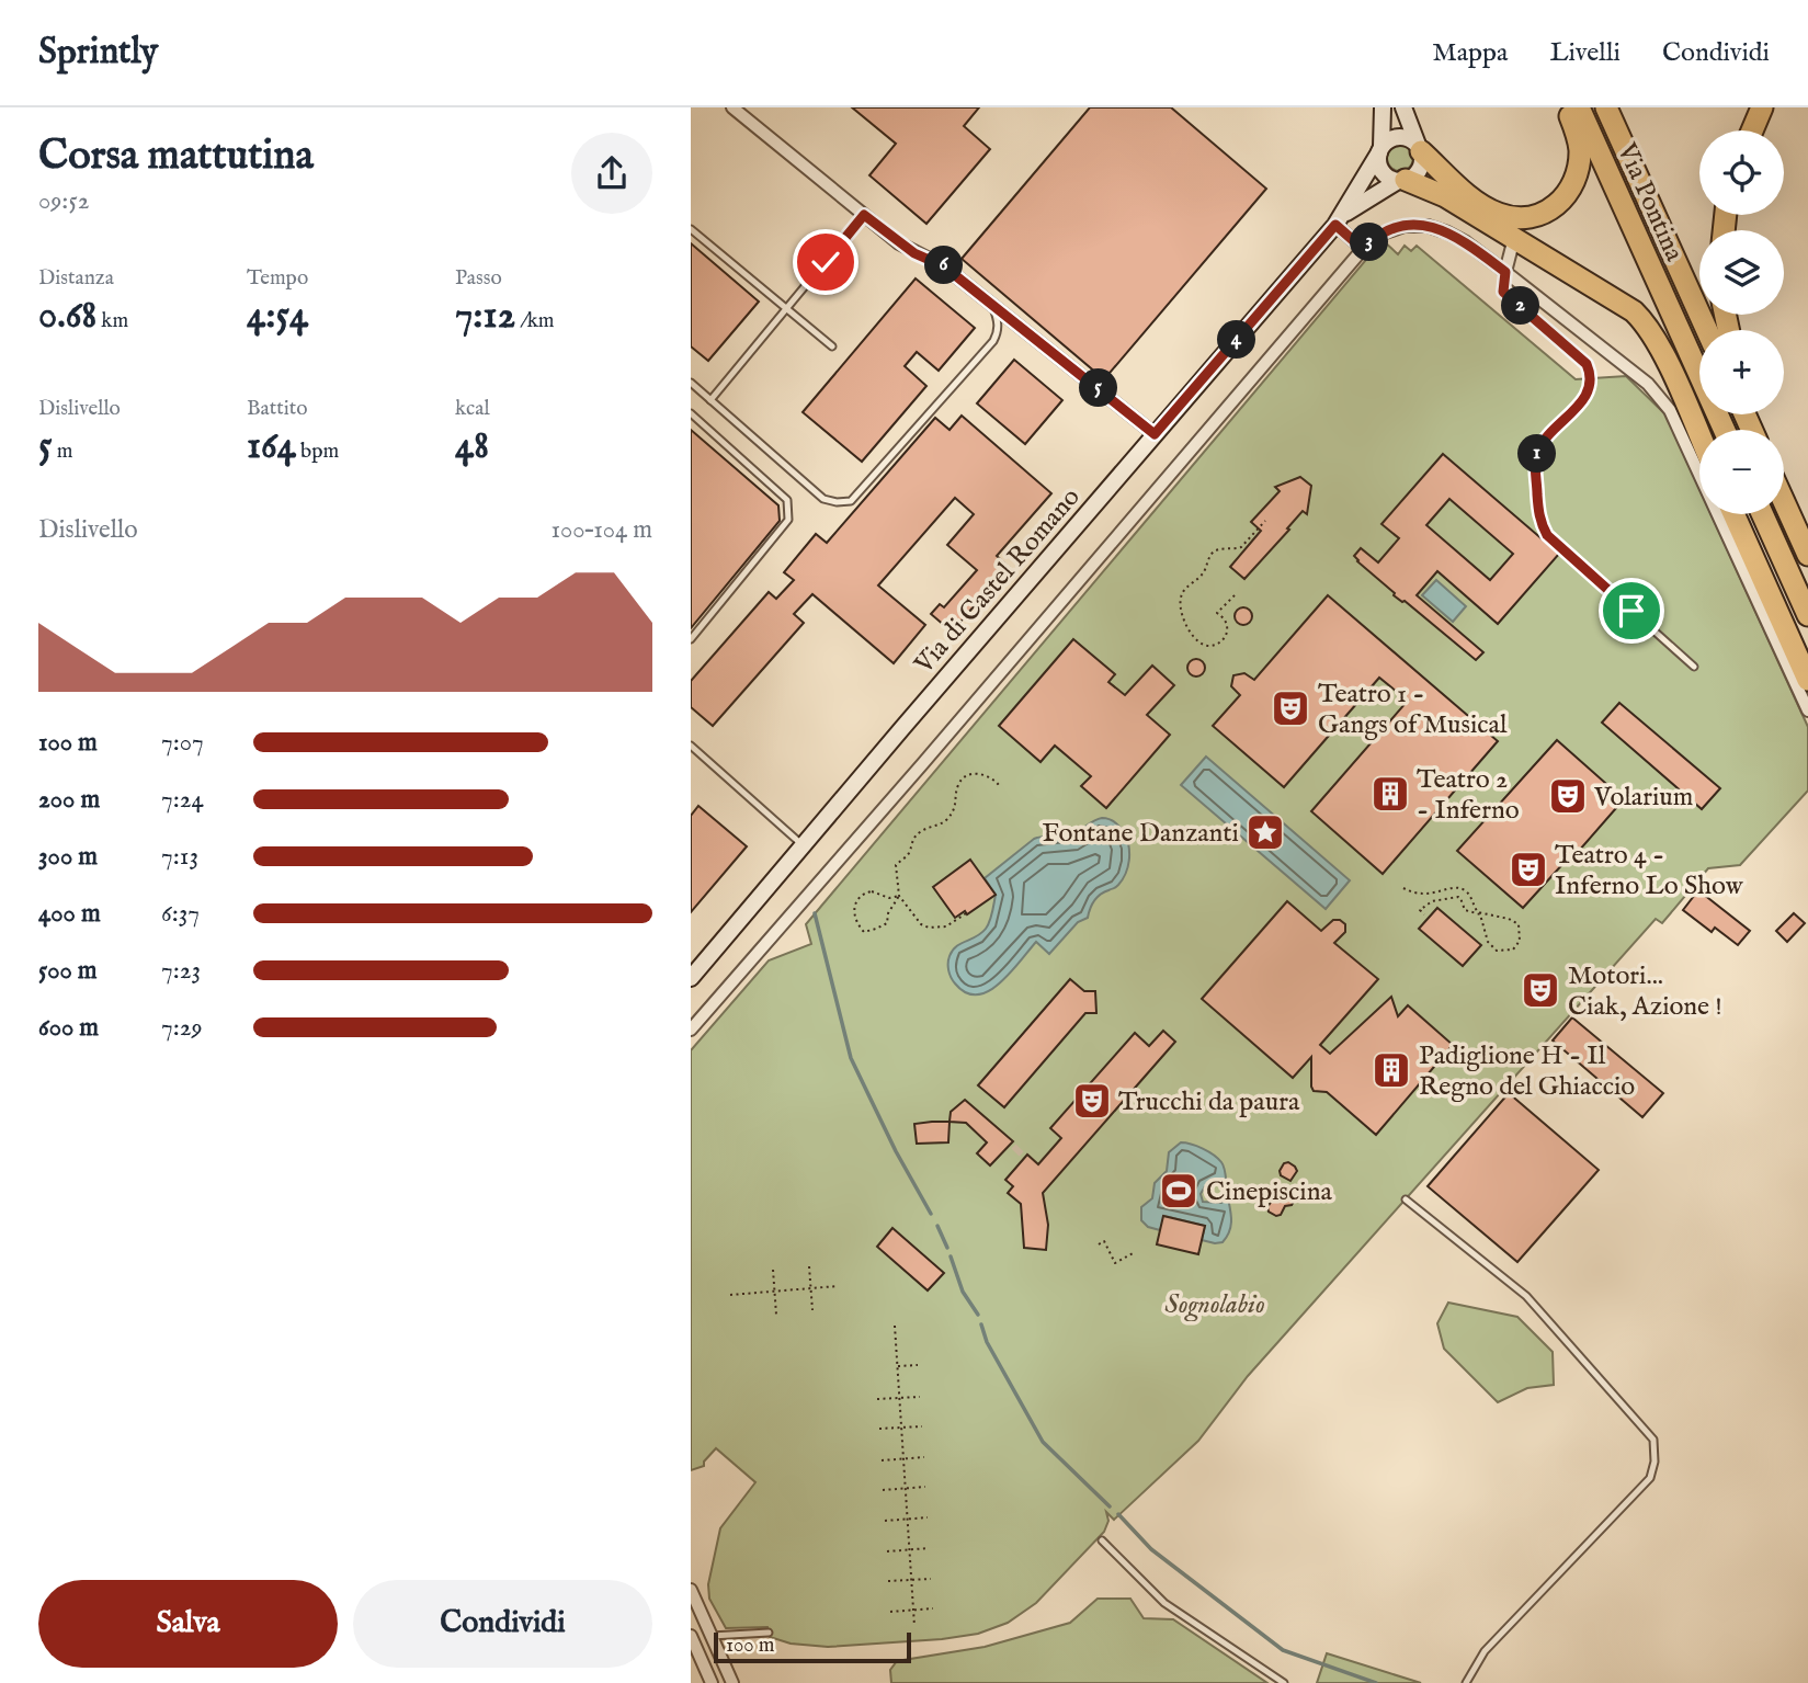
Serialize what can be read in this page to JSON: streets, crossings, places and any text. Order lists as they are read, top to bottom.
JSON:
{
  "streets": {
    "highway": ["Via Pontina"],
    "street": ["Via di Castel Romano"]
  },
  "parks": ["Sognolabio"],
  "places": {
    "theatre": [
      "Teatro 1 - Gangs of Musical",
      "Volarium",
      "Teatro 4 - Inferno Lo Show",
      "Motori... Ciak, Azione !",
      "Trucchi da paura"
    ],
    "building": ["Teatro 2 - Inferno", "Padiglione H - Il Regno del Ghiaccio"],
    "place": ["Fontane Danzanti"],
    "sports": ["Cinepiscina"]
  },
  "scale_bar": "100 m",
  "page": {
    "header": "Sprintly",
    "nav": ["Mappa", "Livelli", "Condividi"],
    "heading": ["Corsa mattutina", "09:52"],
    "map_buttons": ["+", "−"],
    "pins": [
      "3",
      "6",
      "2",
      "4",
      "5",
      "1"
    ],
    "stats": [
      ["Distanza", "0.68 km"],
      ["Tempo", "4:54"],
      ["Passo", "7:12 /km"],
      ["Dislivello", "5 m"],
      ["Battito", "164 bpm"],
      ["kcal", "48"]
    ],
    "chart": ["Dislivello", "100–104 m"],
    "list": [
      {
        "name": "100 m",
        "note": "7:07"
      },
      {
        "name": "200 m",
        "note": "7:24"
      },
      {
        "name": "300 m",
        "note": "7:13"
      },
      {
        "name": "400 m",
        "note": "6:37"
      },
      {
        "name": "500 m",
        "note": "7:23"
      },
      {
        "name": "600 m",
        "note": "7:29"
      }
    ],
    "buttons": ["Salva", "Condividi"],
    "scale": "100 m"
  }
}
